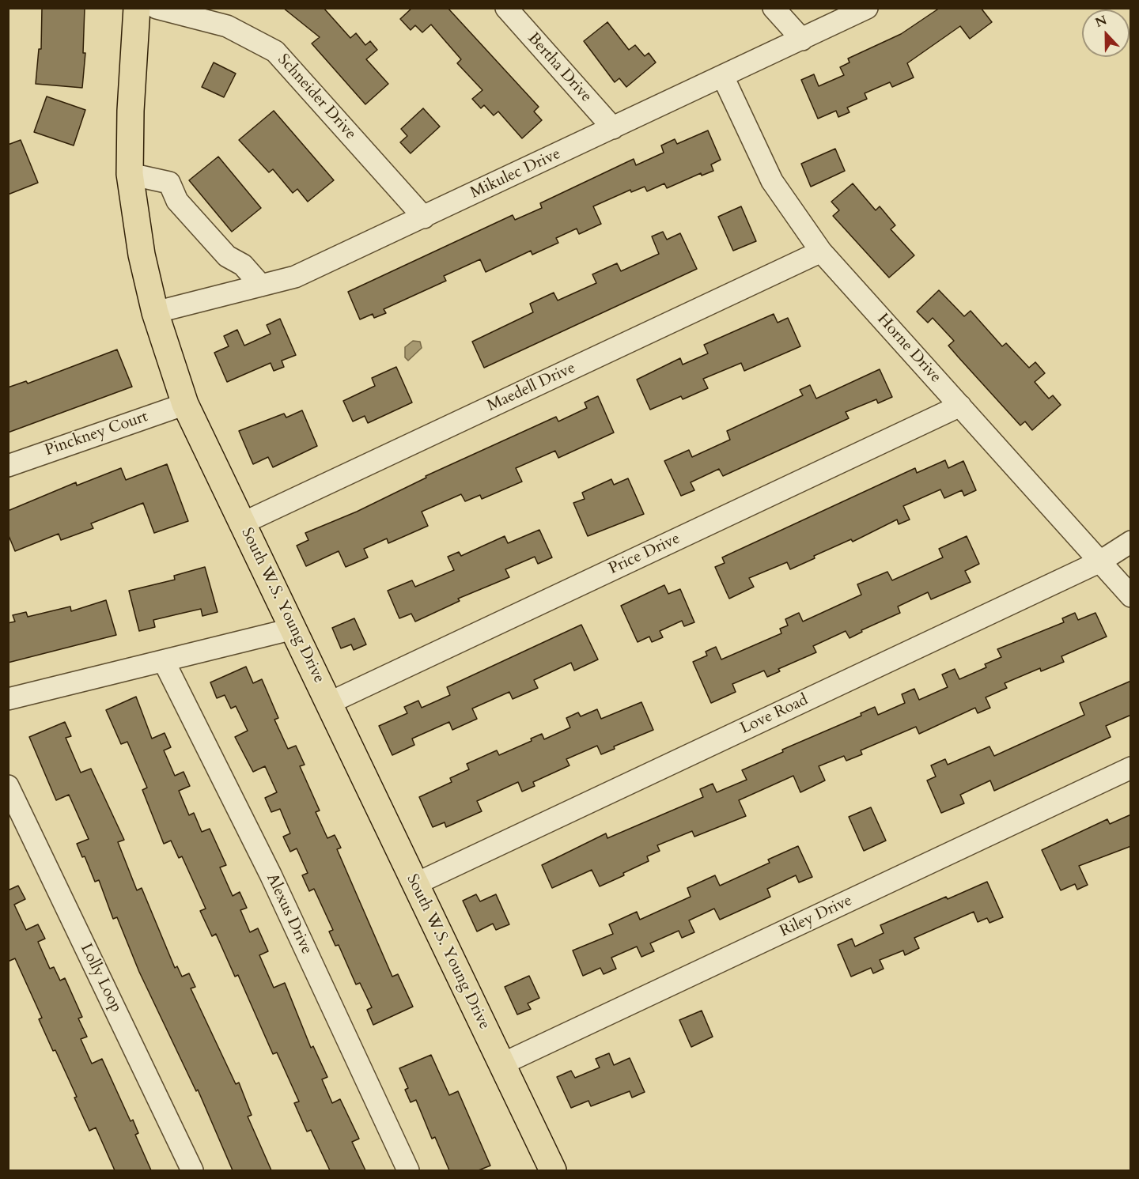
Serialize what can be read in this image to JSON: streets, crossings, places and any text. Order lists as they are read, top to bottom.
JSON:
{
  "streets": {
    "main road": ["South W.S. Young Drive"],
    "street": [
      "Bertha Drive",
      "Schneider Drive",
      "Mikulec Drive",
      "Horne Drive",
      "Maedell Drive",
      "Pinckney Court",
      "Price Drive",
      "Love Road",
      "Alexus Drive",
      "Riley Drive",
      "Lolly Loop"
    ]
  },
  "crossings": [
    ["Bertha Drive", "Mikulec Drive"],
    ["Schneider Drive", "Mikulec Drive"],
    ["Mikulec Drive", "Horne Drive"],
    ["Mikulec Drive", "South W.S. Young Drive"],
    ["Horne Drive", "Maedell Drive"],
    ["Horne Drive", "Price Drive"],
    ["Horne Drive", "Love Road"],
    ["Maedell Drive", "South W.S. Young Drive"],
    ["Pinckney Court", "South W.S. Young Drive"],
    ["Price Drive", "South W.S. Young Drive"],
    ["South W.S. Young Drive", "Love Road"],
    ["South W.S. Young Drive", "Riley Drive"]
  ],
  "north": "top"
}
